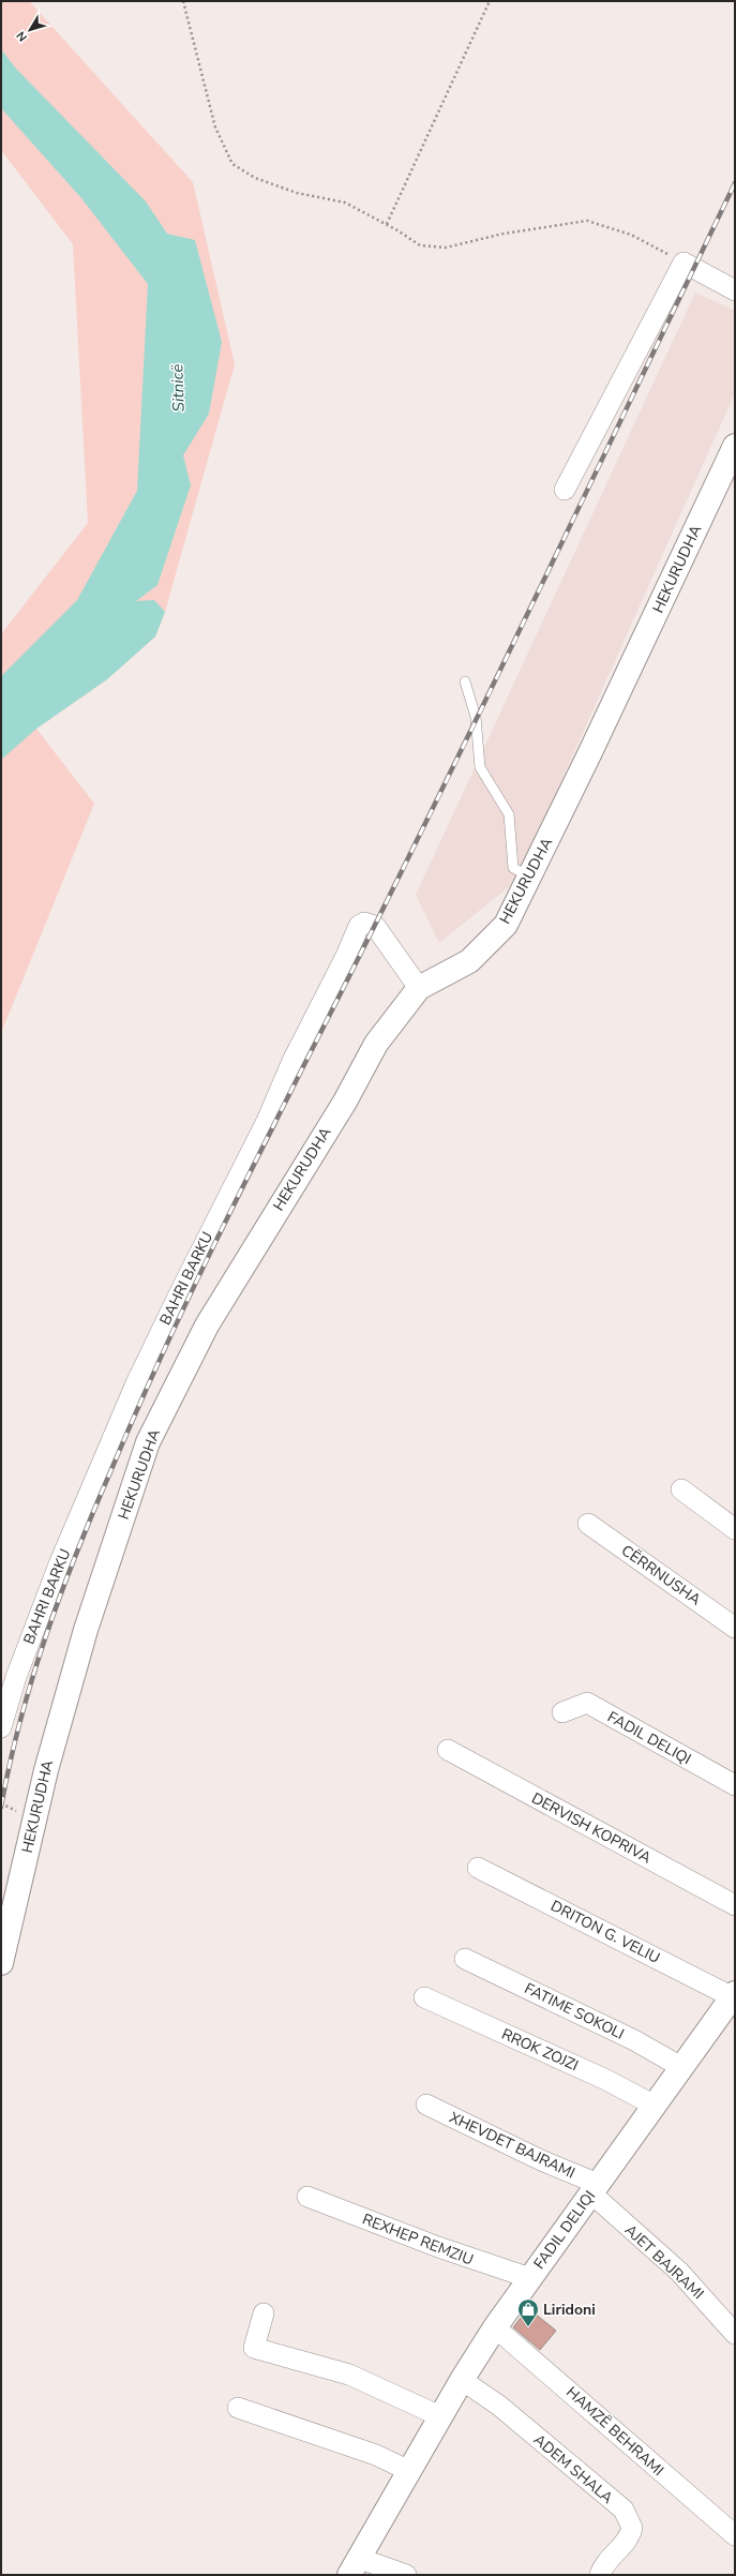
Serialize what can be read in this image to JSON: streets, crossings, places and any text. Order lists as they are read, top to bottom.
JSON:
{
  "streets": {
    "main road": ["HEKURUDHA", "FADIL DELIQI"],
    "street": [
      "BAHRI BARKU",
      "CËRRNUSHA",
      "DERVISH KOPRIVA",
      "DRITON G. VELIU",
      "FATIME SOKOLI",
      "RROK ZOJZI",
      "XHEVDET BAJRAMI",
      "REXHEP REMZIU",
      "AJET BAJRAMI",
      "HAMZË BEHRAMI",
      "ADEM SHALA"
    ]
  },
  "crossings": [
    ["HEKURUDHA", "BAHRI BARKU"],
    ["FADIL DELIQI", "DRITON G. VELIU"],
    ["FADIL DELIQI", "FATIME SOKOLI"],
    ["FADIL DELIQI", "RROK ZOJZI"],
    ["FADIL DELIQI", "XHEVDET BAJRAMI"],
    ["FADIL DELIQI", "REXHEP REMZIU"],
    ["FADIL DELIQI", "AJET BAJRAMI"],
    ["FADIL DELIQI", "HAMZË BEHRAMI"],
    ["FADIL DELIQI", "ADEM SHALA"],
    ["XHEVDET BAJRAMI", "AJET BAJRAMI"]
  ],
  "water": ["Sitnicë"],
  "places": {
    "shop": ["Liridoni"]
  },
  "north": "bottom left"
}
